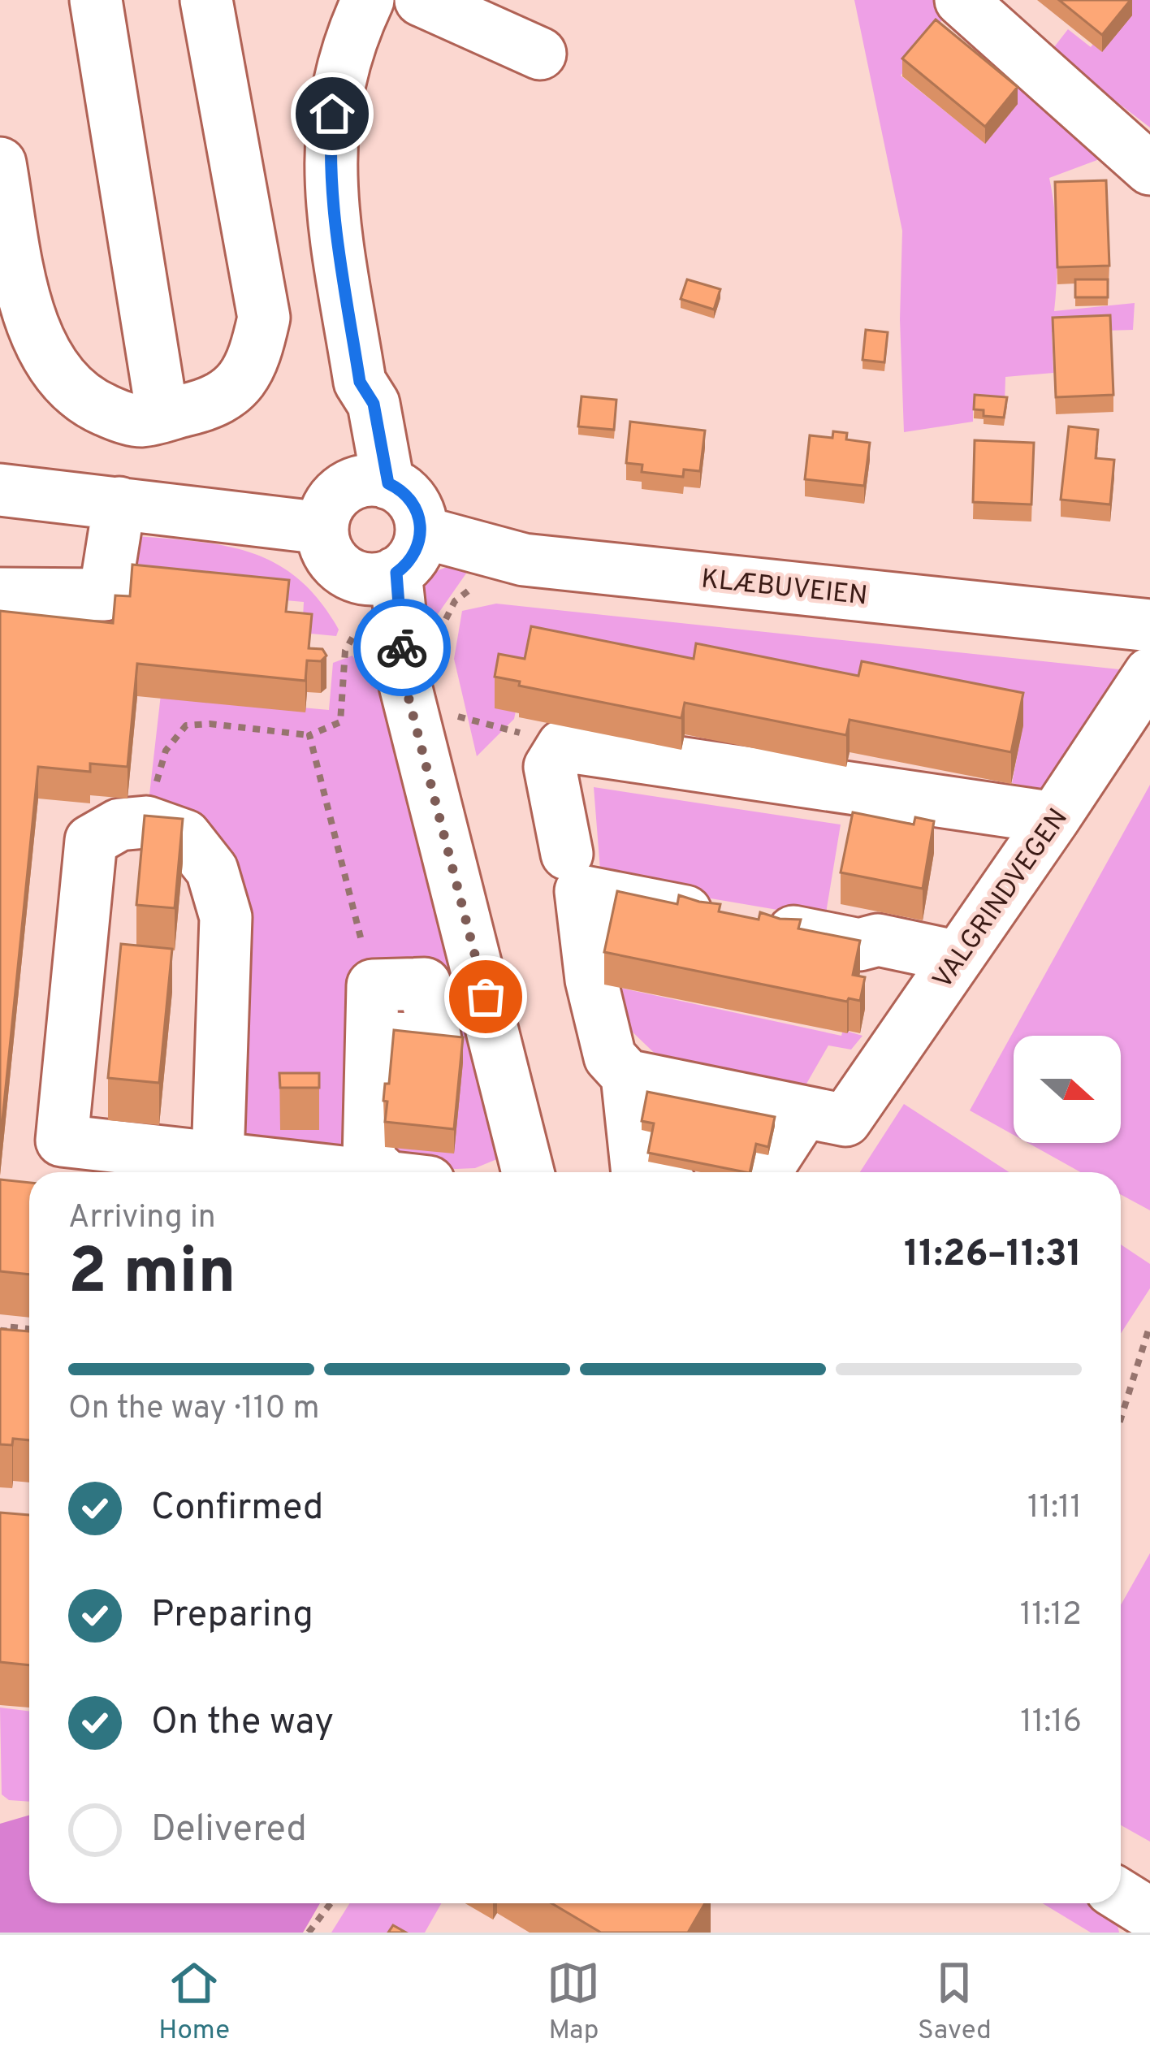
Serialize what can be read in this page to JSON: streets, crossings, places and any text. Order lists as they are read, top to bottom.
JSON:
{
  "streets": {
    "street": ["KLÆBUVEIEN", "VALGRINDVEGEN"]
  },
  "north": "right",
  "page": {
    "heading": ["2 min", "Arriving in", "11:26–11:31"],
    "bar": "On the way · 110 m",
    "list": [
      ["Confirmed", "11:11"],
      ["Preparing", "11:12"],
      ["On the way", "11:16"],
      "Delivered"
    ],
    "tabs": ["Home", "Map", "Saved"]
  }
}
